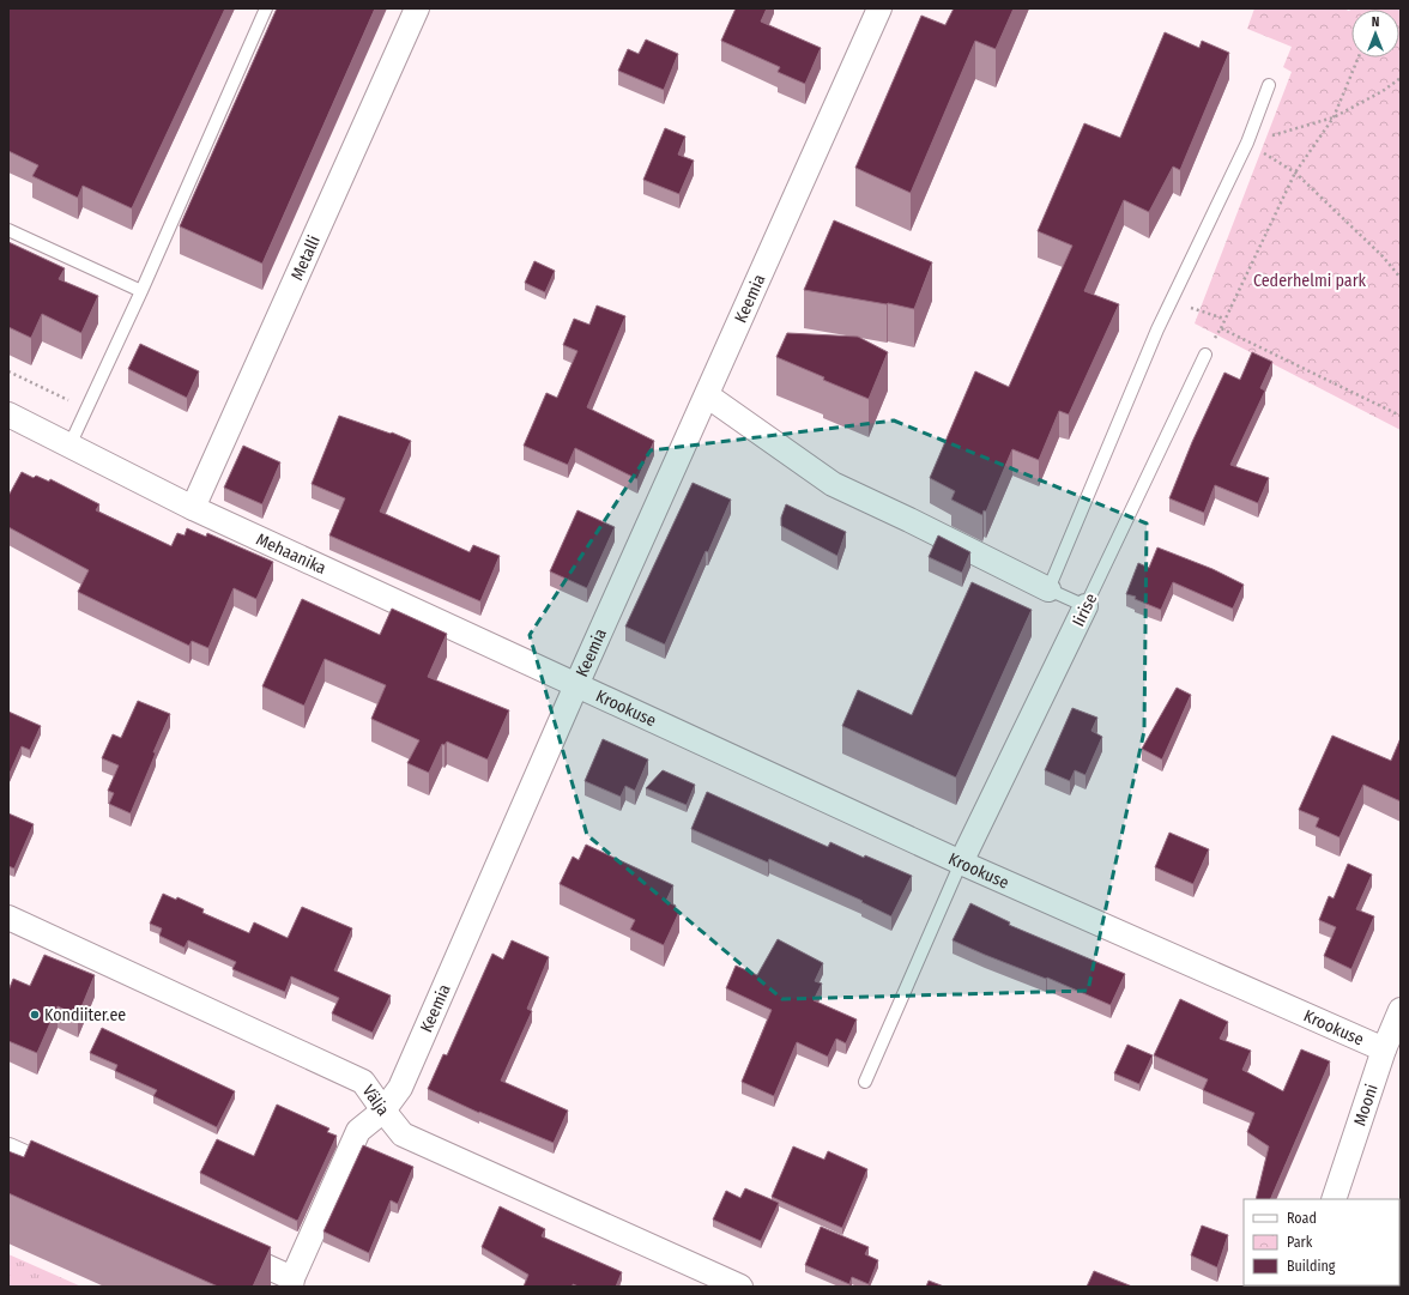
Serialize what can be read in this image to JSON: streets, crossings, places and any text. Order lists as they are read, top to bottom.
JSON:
{
  "streets": {
    "street": [
      "Metalli",
      "Keemia",
      "Mehaanika",
      "Iirise",
      "Krookuse",
      "Välja",
      "Mooni"
    ]
  },
  "crossings": [
    ["Metalli", "Mehaanika"],
    ["Keemia", "Mehaanika"],
    ["Keemia", "Krookuse"],
    ["Keemia", "Välja"],
    ["Mehaanika", "Krookuse"],
    ["Iirise", "Krookuse"],
    ["Krookuse", "Mooni"]
  ],
  "parks": ["Cederhelmi park"],
  "places": ["Kondiiter.ee"],
  "legend": ["Road", "Park", "Building"],
  "north": "top"
}
